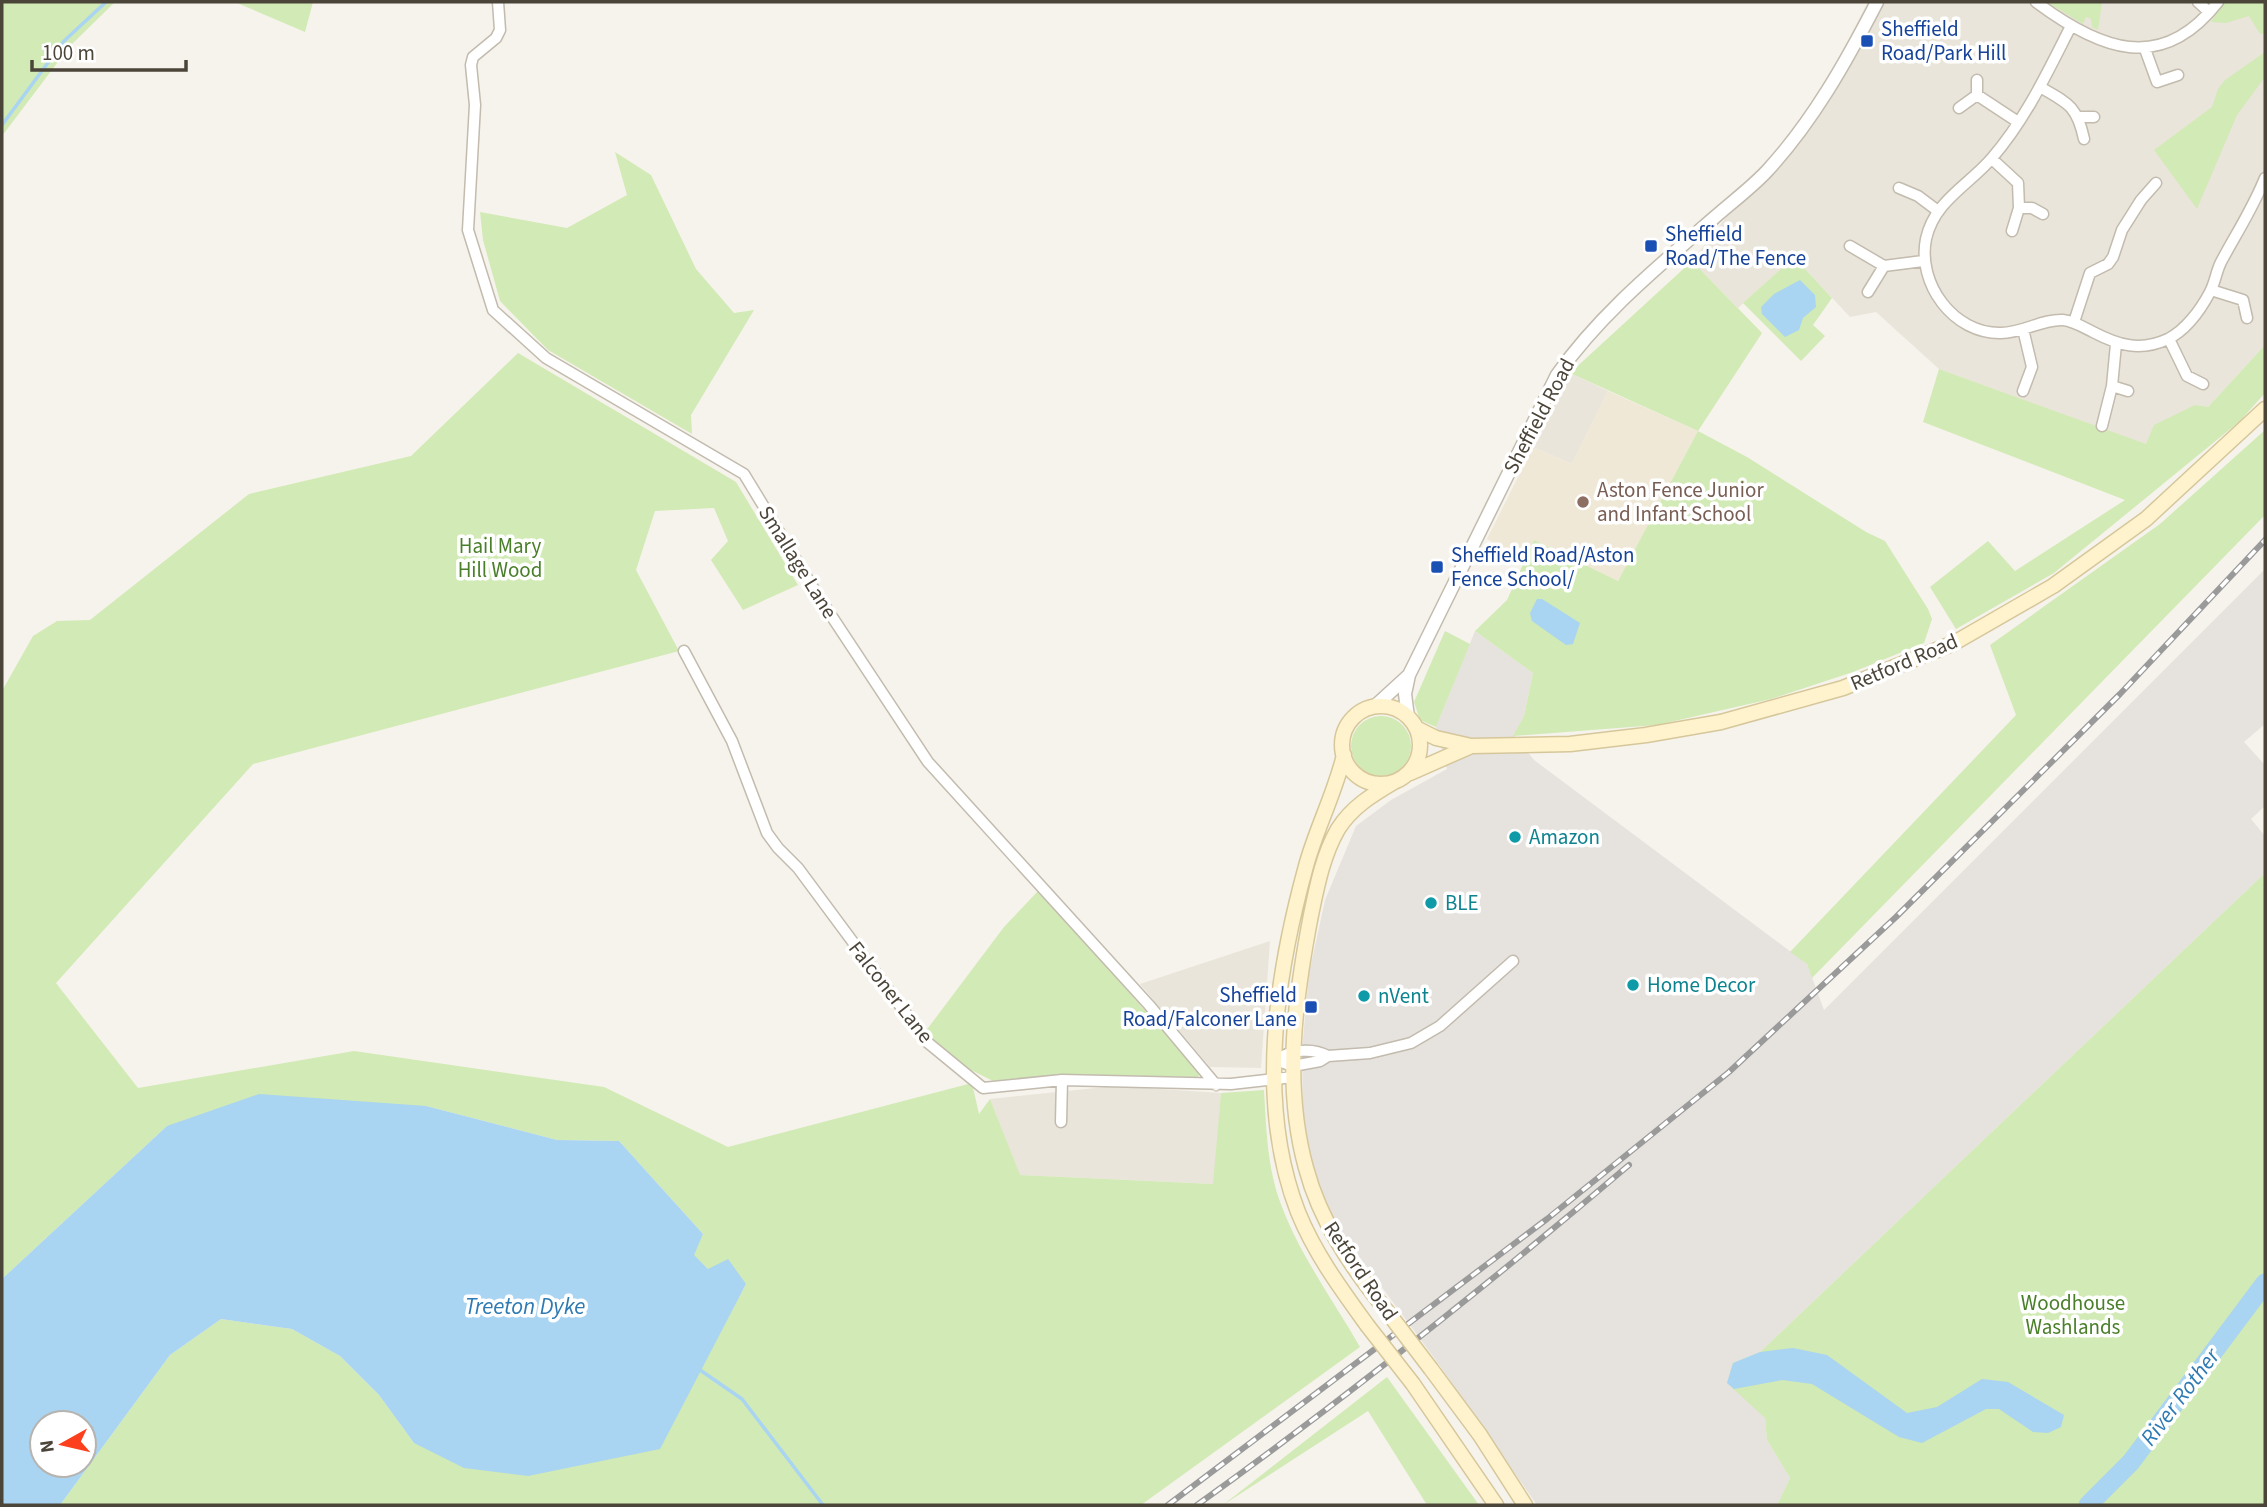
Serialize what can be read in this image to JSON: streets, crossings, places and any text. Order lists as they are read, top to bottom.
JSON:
{
  "streets": {
    "main road": ["Retford Road"],
    "street": ["Sheffield Road", "Smallage Lane", "Falconer Lane"]
  },
  "crossings": [
    ["Sheffield Road", "Retford Road"],
    ["Smallage Lane", "Falconer Lane"],
    ["Retford Road", "Falconer Lane"]
  ],
  "water": ["Treeton Dyke", "River Rother"],
  "parks": ["Hail Mary Hill Wood", "Woodhouse Washlands"],
  "places": {
    "transit": [
      "Sheffield Road/Park Hill",
      "Sheffield Road/The Fence",
      "Sheffield Road/Aston Fence School/",
      "Sheffield Road/Falconer Lane"
    ],
    "other": [
      "Aston Fence Junior and Infant School",
      "Amazon",
      "BLE",
      "Home Decor",
      "nVent"
    ]
  },
  "scale_bar": "100 m",
  "north": "left"
}
